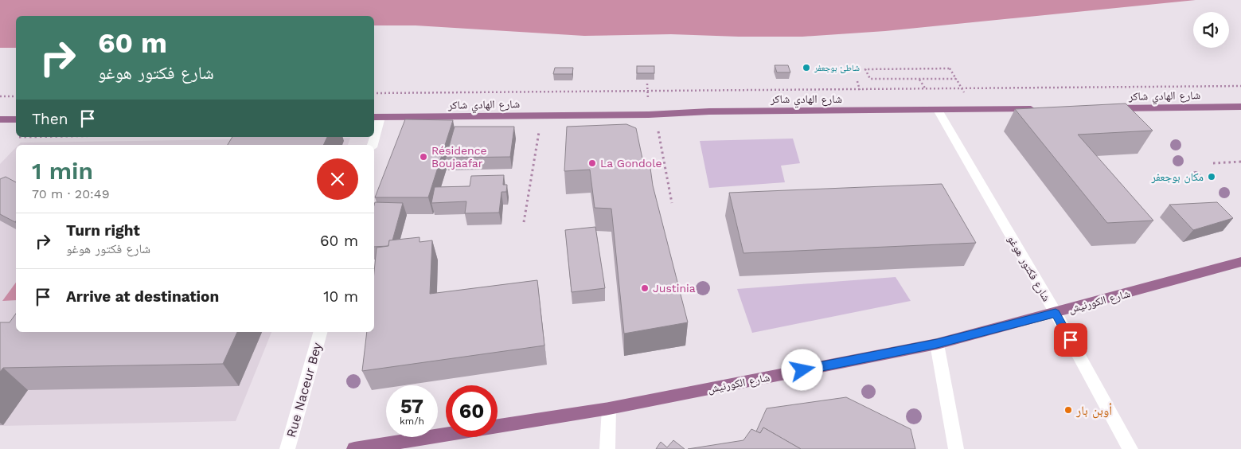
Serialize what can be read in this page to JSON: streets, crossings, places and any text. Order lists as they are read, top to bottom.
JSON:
{
  "streets": {
    "main road": ["شارع الهادي شاكر", "شارع الكورنيش"],
    "street": ["شارع فكتور هوغو", "Rue Naceur Bey"]
  },
  "crossings": [
    ["شارع الهادي شاكر", "شارع فكتور هوغو"],
    ["شارع فكتور هوغو", "شارع الكورنيش"]
  ],
  "places": [
    "شاطئ بوجعفر",
    "Résidence Boujaafar",
    "La Gondole",
    "مكان بوجعفر",
    "Justinia",
    "أوبن بار"
  ],
  "page": {
    "turn": ["60 m", "شارع فكتور هوغو"],
    "then": "Then",
    "heading": ["1 min", "70 m · 20:49"],
    "list": [
      {
        "name": "Turn right",
        "note": "شارع فكتور هوغو",
        "value": "60 m"
      },
      {
        "name": "Arrive at destination",
        "value": "10 m"
      }
    ],
    "speed": "57 km/h",
    "limit": "60"
  }
}
